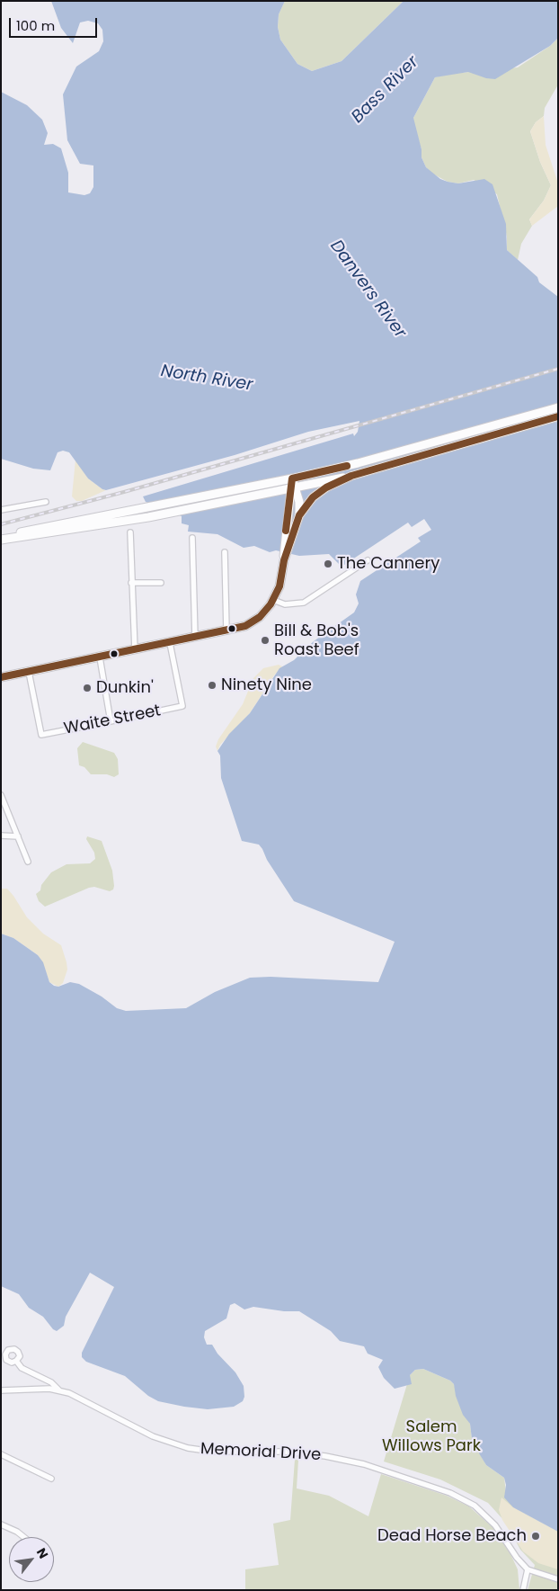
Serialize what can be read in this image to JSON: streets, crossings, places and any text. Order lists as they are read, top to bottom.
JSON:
{
  "streets": {
    "street": ["Waite Street", "Memorial Drive"]
  },
  "water": ["Bass River", "Danvers River", "North River"],
  "parks": ["Salem Willows Park"],
  "places": [
    "The Cannery",
    "Bill & Bob's Roast Beef",
    "Ninety Nine",
    "Dunkin'",
    "Dead Horse Beach"
  ],
  "scale_bar": "100 m",
  "north": "top right"
}
